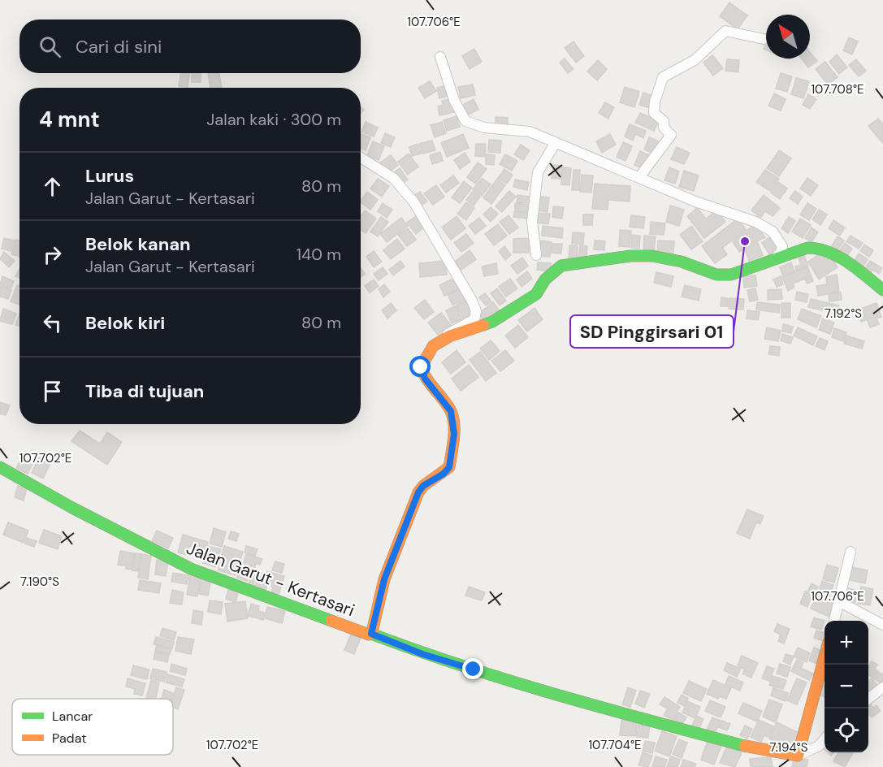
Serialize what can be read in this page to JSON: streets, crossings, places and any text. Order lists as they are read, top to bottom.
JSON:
{
  "streets": {
    "street": ["Jalan Garut - Kertasari"]
  },
  "places": ["SD Pinggirsari 01"],
  "legend": ["Lancar", "Padat"],
  "north": "top left",
  "page": {
    "search": "Cari di sini",
    "heading": ["4 mnt", "Jalan kaki · 300 m"],
    "list": [
      ["Lurus", "Jalan Garut - Kertasari", "80 m"],
      ["Belok kanan", "Jalan Garut - Kertasari", "140 m"],
      ["Belok kiri", "80 m"],
      "Tiba di tujuan"
    ],
    "map_buttons": ["+", "−"]
  },
  "coordinates": [
    "107.706°E",
    "107.708°E",
    "7.192°S",
    "107.702°E",
    "7.190°S",
    "107.704°E",
    "7.194°S"
  ]
}
